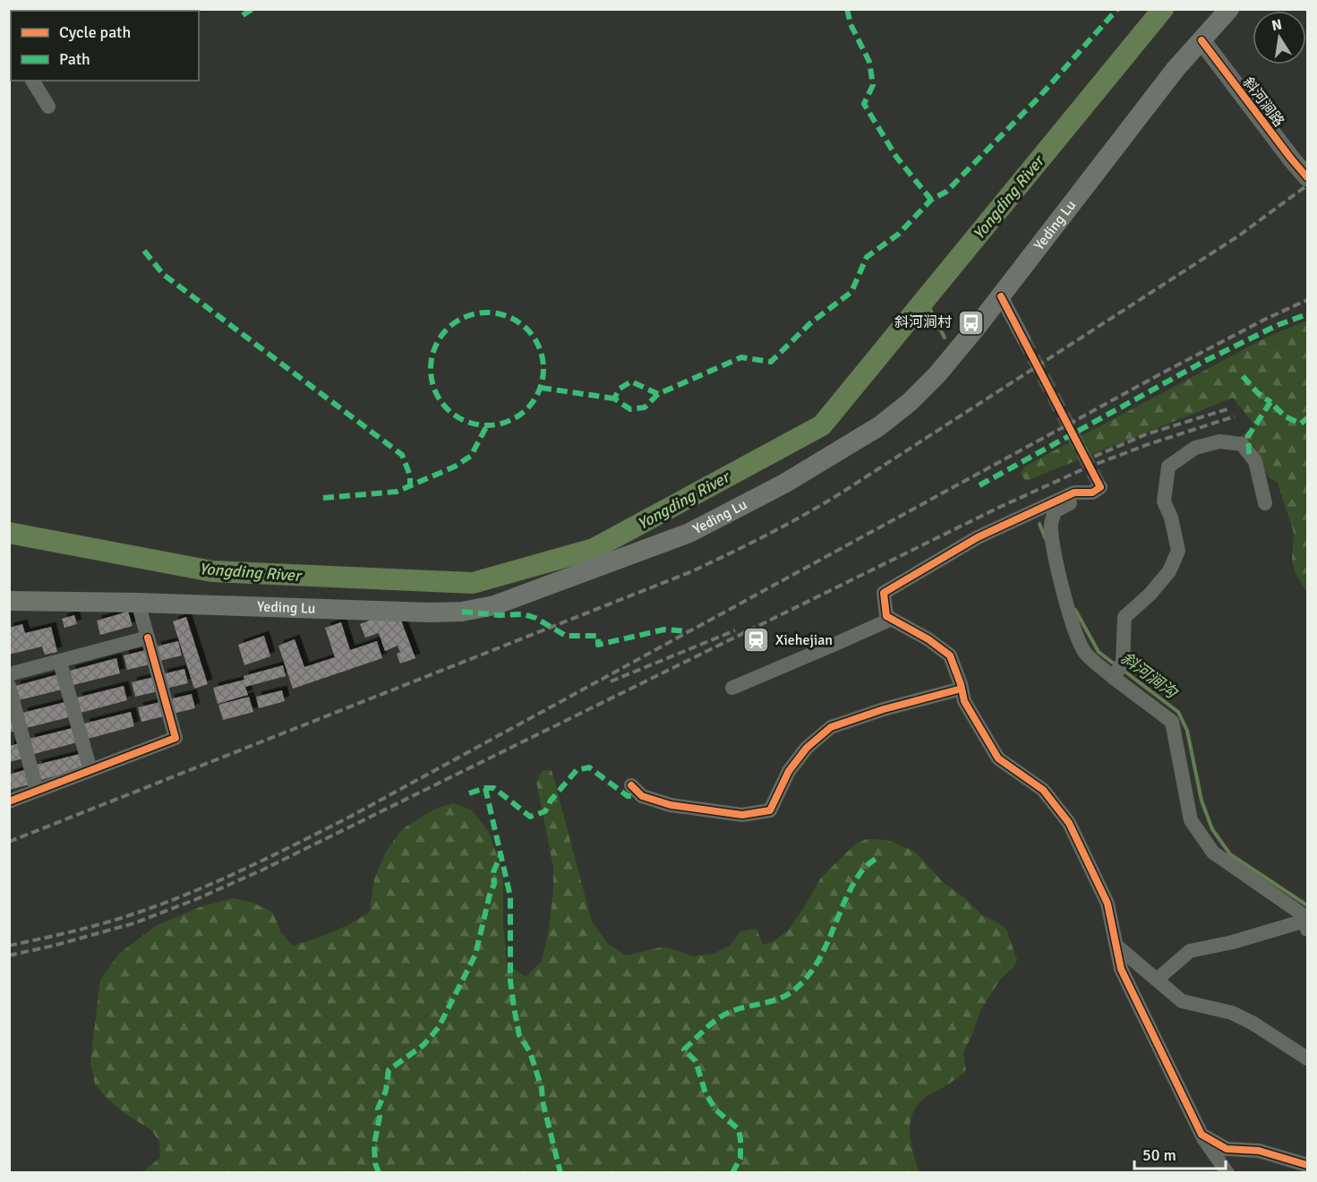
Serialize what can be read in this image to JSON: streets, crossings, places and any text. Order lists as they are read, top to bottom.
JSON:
{
  "streets": {
    "main road": ["Yeding Lu"],
    "street": ["斜河涧路"]
  },
  "crossings": [
    ["斜河涧路", "Yeding Lu"]
  ],
  "water": ["Yongding River", "斜河涧沟"],
  "places": {
    "bus stop": ["斜河涧村"],
    "station": ["Xiehejian"]
  },
  "legend": ["Cycle path", "Path"],
  "scale_bar": "50 m",
  "north": "top"
}
